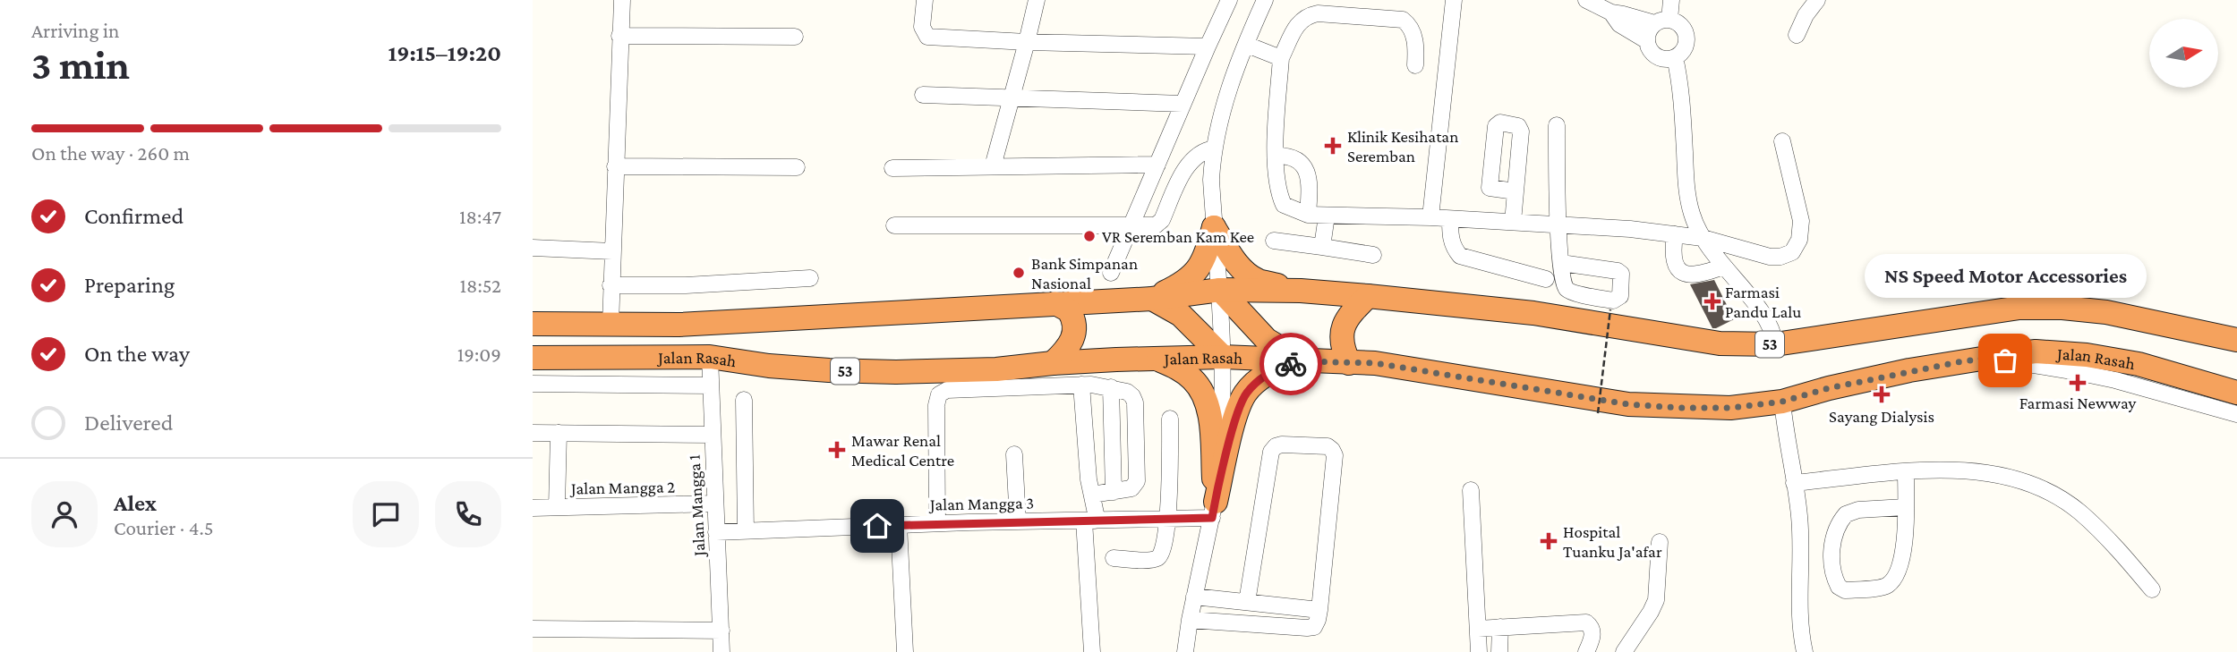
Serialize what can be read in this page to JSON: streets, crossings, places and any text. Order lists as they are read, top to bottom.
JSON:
{
  "streets": {
    "highway": ["53", "Jalan Rasah"],
    "street": ["Jalan Mangga 2", "Jalan Mangga 3", "Jalan Mangga 1"]
  },
  "crossings": [
    ["Jalan Rasah", "Jalan Mangga 1"],
    ["Jalan Mangga 2", "Jalan Mangga 1"],
    ["Jalan Mangga 3", "Jalan Mangga 1"]
  ],
  "places": {
    "health": [
      "Klinik Kesihatan Seremban",
      "Farmasi Pandu Lalu",
      "Farmasi Newway",
      "Sayang Dialysis",
      "Mawar Renal Medical Centre",
      "Hospital Tuanku Ja'afar"
    ],
    "other": ["VR Seremban Kam Kee", "Bank Simpanan Nasional", "NS Speed Motor Accessories"]
  },
  "north": "right",
  "page": {
    "heading": ["3 min", "Arriving in", "19:15–19:20"],
    "panel": ["Alex", "Courier · 4.5"],
    "bar": "On the way · 260 m",
    "list": [
      ["Confirmed", "18:47"],
      ["Preparing", "18:52"],
      ["On the way", "19:09"],
      "Delivered"
    ],
    "bubble": "NS Speed Motor Accessories"
  }
}
